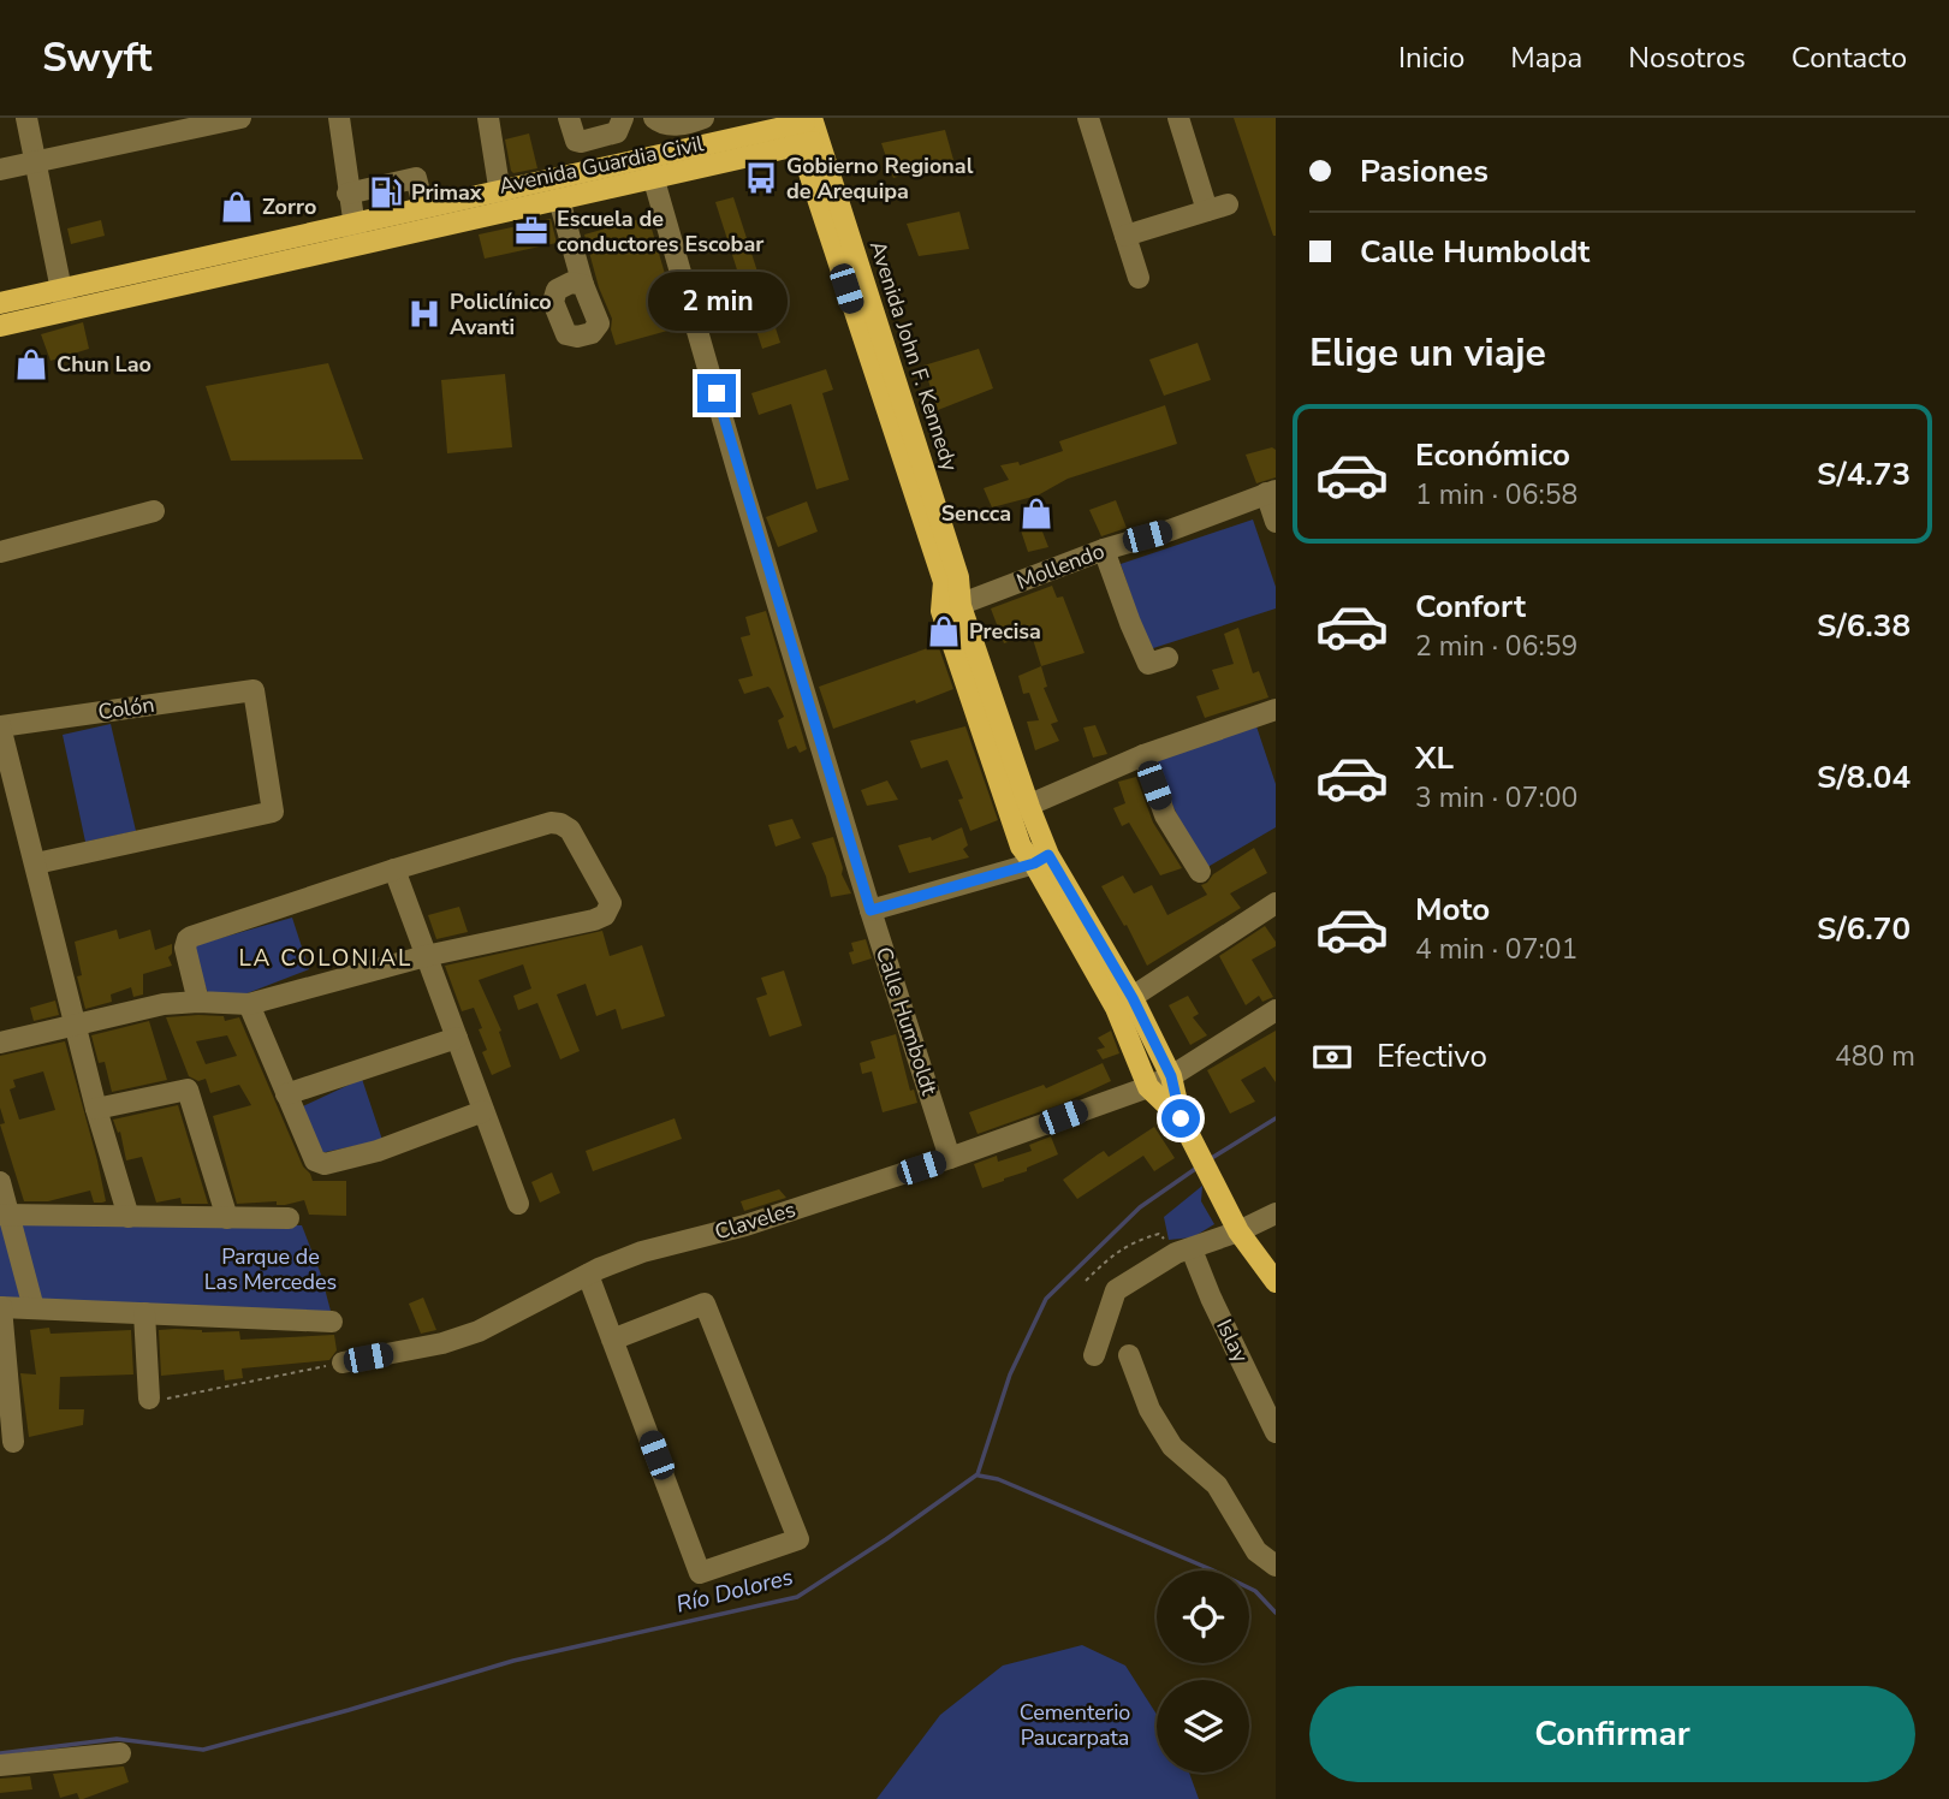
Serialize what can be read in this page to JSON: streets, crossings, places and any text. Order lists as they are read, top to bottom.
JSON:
{
  "streets": {
    "main road": ["Avenida Guardia Civil", "Avenida John F. Kennedy"],
    "street": [
      "Mollendo",
      "Colón",
      "Calle Humboldt",
      "Claveles",
      "Islay"
    ]
  },
  "crossings": [
    ["Avenida Guardia Civil", "Avenida John F. Kennedy"],
    ["Avenida Guardia Civil", "Calle Humboldt"],
    ["Avenida John F. Kennedy", "Mollendo"],
    ["Avenida John F. Kennedy", "Claveles"],
    ["Calle Humboldt", "Claveles"]
  ],
  "districts": ["LA COLONIAL"],
  "water": ["Río Dolores"],
  "parks": ["Parque de Las Mercedes", "Cementerio Paucarpata"],
  "places": {
    "bus stop": ["Gobierno Regional de Arequipa"],
    "fuel station": ["Primax"],
    "shop": [
      "Zorro",
      "Chun Lao",
      "Sencca",
      "Precisa"
    ],
    "office": ["Escuela de conductores Escobar"],
    "hospital": ["Policlínico Avanti"]
  },
  "page": {
    "header": "Swyft",
    "nav": [
      "Inicio",
      "Mapa",
      "Nosotros",
      "Contacto"
    ],
    "banner": ["Pasiones", "Calle Humboldt"],
    "bubble": "2 min",
    "heading": "Elige un viaje",
    "list": [
      {
        "name": "Económico",
        "note": "1 min · 06:58",
        "value": "S/4.73"
      },
      {
        "name": "Confort",
        "note": "2 min · 06:59",
        "value": "S/6.38"
      },
      {
        "name": "XL",
        "note": "3 min · 07:00",
        "value": "S/8.04"
      },
      {
        "name": "Moto",
        "note": "4 min · 07:01",
        "value": "S/6.70"
      }
    ],
    "pay": ["Efectivo", "480 m"],
    "buttons": "Confirmar"
  }
}
